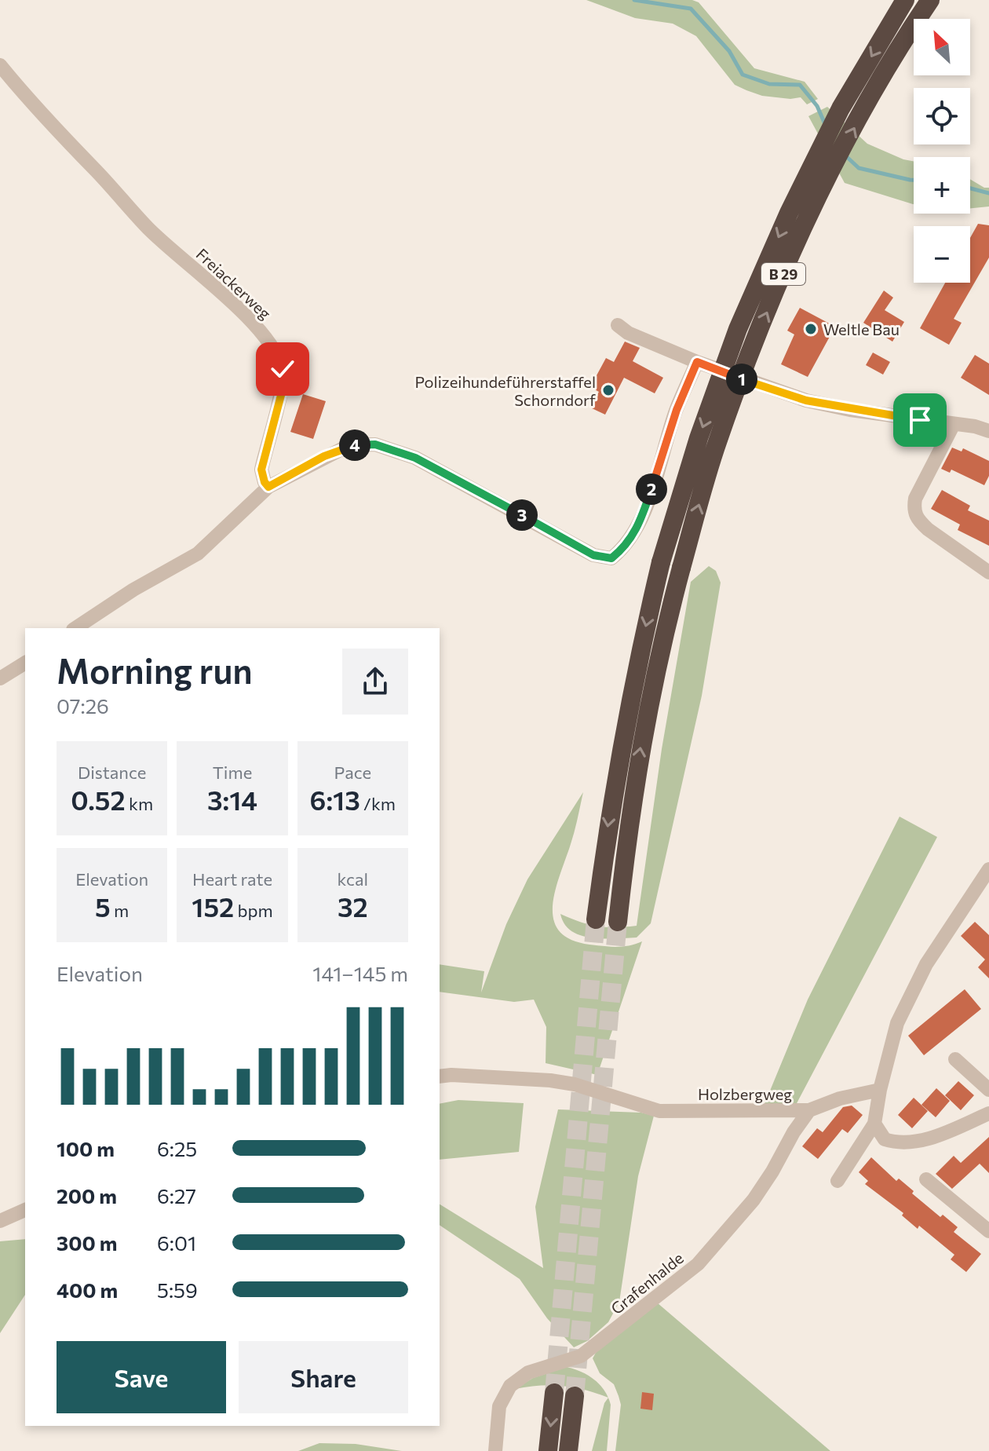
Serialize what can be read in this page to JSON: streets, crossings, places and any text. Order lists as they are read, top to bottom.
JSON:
{
  "streets": {
    "highway": ["B 29"],
    "street": ["Freiackerweg", "Holzbergweg", "Grafenhalde"]
  },
  "crossings": [
    ["Holzbergweg", "Grafenhalde"]
  ],
  "places": ["Weltle Bau", "Polizeihundeführerstaffel Schorndorf"],
  "north": "top left",
  "page": {
    "map_buttons": ["+", "−"],
    "pins": [
      "1",
      "4",
      "2",
      "3"
    ],
    "heading": ["Morning run", "07:26"],
    "stats": [
      ["Distance", "0.52 km"],
      ["Time", "3:14"],
      ["Pace", "6:13 /km"],
      ["Elevation", "5 m"],
      ["Heart rate", "152 bpm"],
      ["kcal", "32"]
    ],
    "chart": ["Elevation", "141–145 m"],
    "list": [
      {
        "name": "100 m",
        "note": "6:25"
      },
      {
        "name": "200 m",
        "note": "6:27"
      },
      {
        "name": "300 m",
        "note": "6:01"
      },
      {
        "name": "400 m",
        "note": "5:59"
      }
    ],
    "buttons": ["Save", "Share"]
  }
}
